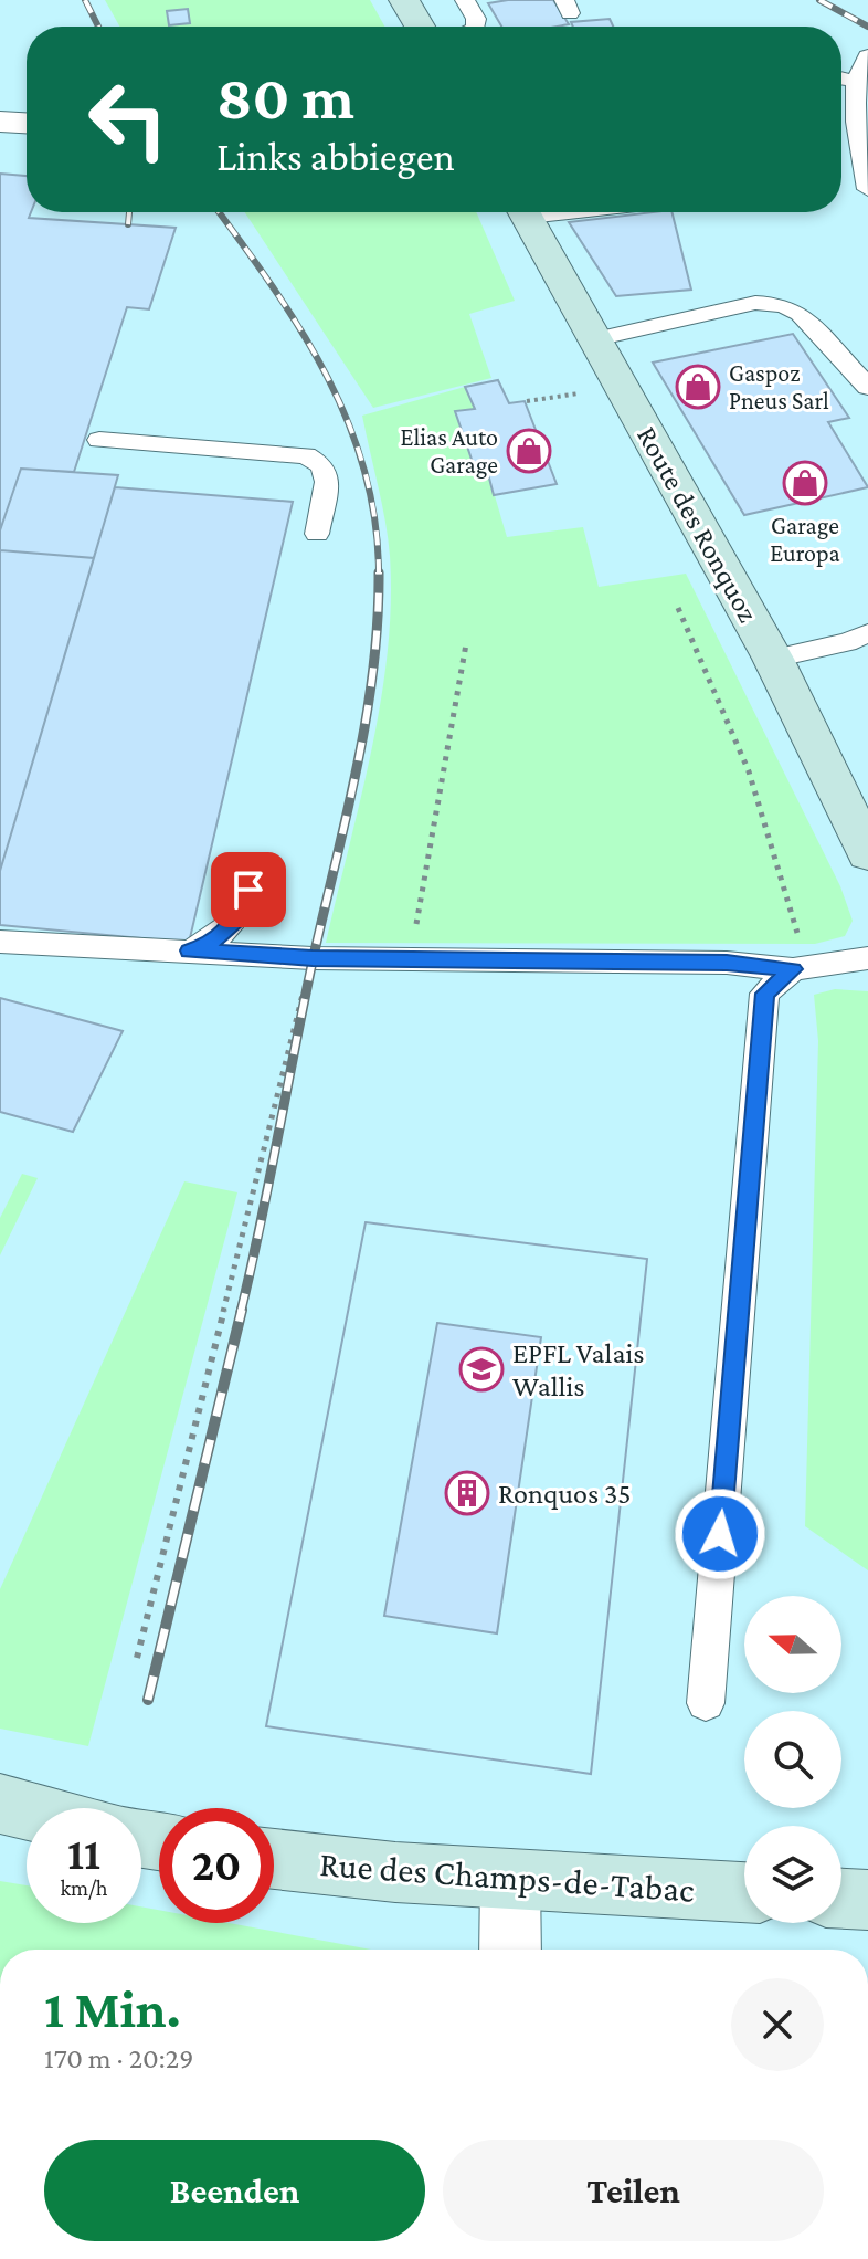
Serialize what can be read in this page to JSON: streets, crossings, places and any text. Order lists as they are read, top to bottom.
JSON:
{
  "streets": {
    "street": ["Route des Ronquoz", "Rue des Champs-de-Tabac"]
  },
  "places": {
    "shop": ["Gaspoz Pneus Sarl", "Elias Auto Garage", "Garage Europa"],
    "school or university": ["EPFL Valais Wallis"],
    "building": ["Ronquos 35"]
  },
  "north": "left",
  "page": {
    "turn": ["80 m", "Links abbiegen"],
    "speed": "11 km/h",
    "limit": "20",
    "heading": ["1 Min.", "170 m · 20:29"],
    "buttons": ["Beenden", "Teilen"]
  }
}
